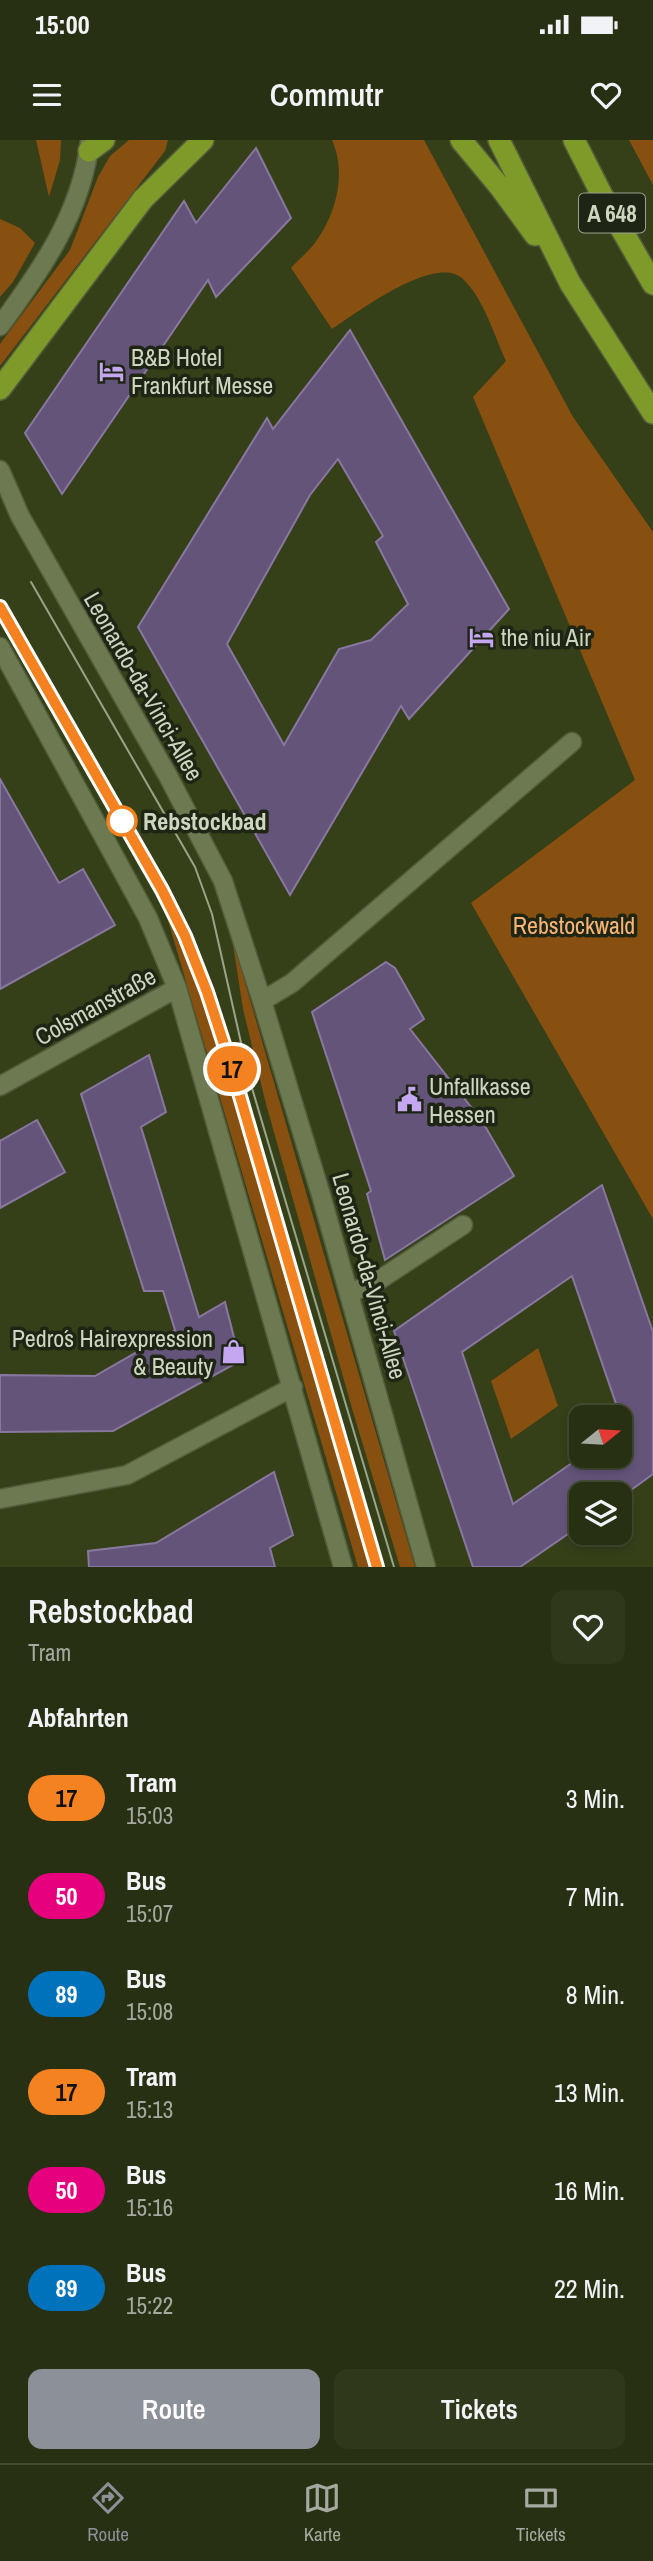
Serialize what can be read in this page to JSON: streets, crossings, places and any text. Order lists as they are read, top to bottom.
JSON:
{
  "streets": {
    "highway": ["A 648"],
    "street": ["Leonardo-da-Vinci-Allee", "Colsmanstraße"]
  },
  "parks": ["Rebstockwald"],
  "places": {
    "hotel": ["B&B Hotel Frankfurt Messe", "the niu Air"],
    "other": ["Rebstockbad"],
    "public building": ["Unfallkasse Hessen"],
    "shop": ["Pedro´s Hairexpression & Beauty"]
  },
  "lines": ["tram line 17"],
  "north": "right",
  "page": {
    "status": "15:00",
    "header": "Commutr",
    "on_map": "17",
    "heading": [
      ["Rebstockbad", "Tram"],
      "Abfahrten"
    ],
    "list": [
      {
        "mark": "17",
        "name": "Tram",
        "note": "15:03",
        "value": "3 Min."
      },
      {
        "mark": "50",
        "name": "Bus",
        "note": "15:07",
        "value": "7 Min."
      },
      {
        "mark": "89",
        "name": "Bus",
        "note": "15:08",
        "value": "8 Min."
      },
      {
        "mark": "17",
        "name": "Tram",
        "note": "15:13",
        "value": "13 Min."
      },
      {
        "mark": "50",
        "name": "Bus",
        "note": "15:16",
        "value": "16 Min."
      },
      {
        "mark": "89",
        "name": "Bus",
        "note": "15:22",
        "value": "22 Min."
      }
    ],
    "buttons": ["Route", "Tickets"],
    "tabs": ["Route", "Karte", "Tickets"]
  }
}
